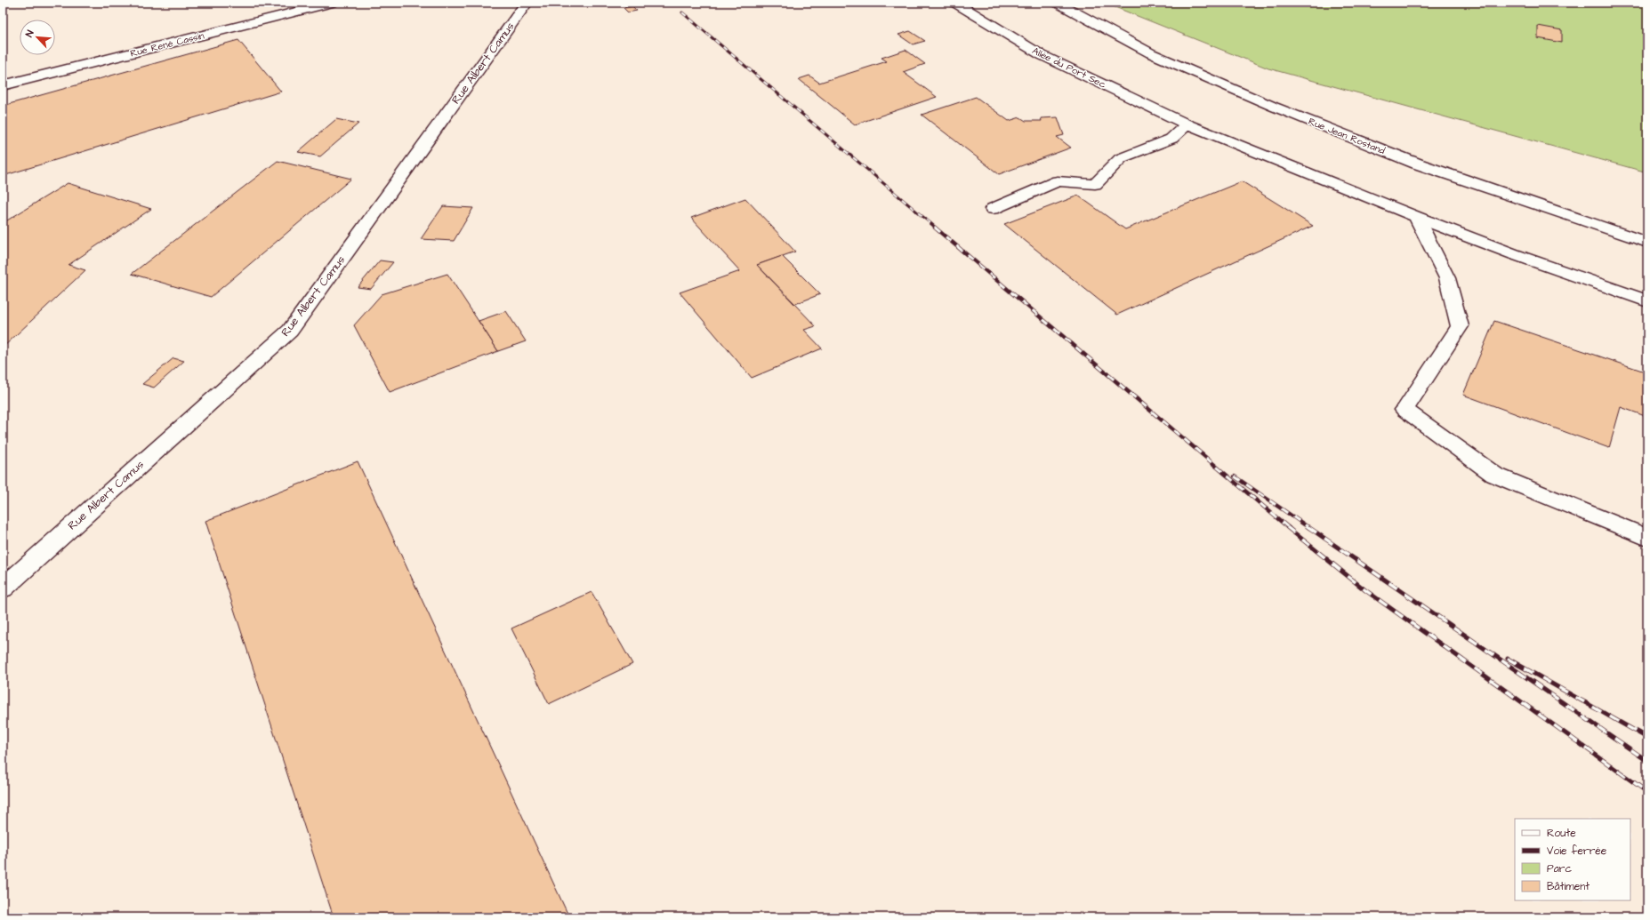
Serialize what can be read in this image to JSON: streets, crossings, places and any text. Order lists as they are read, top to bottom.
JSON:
{
  "streets": {
    "street": [
      "Rue René Cassin",
      "Rue Albert Camus",
      "Allée du Port Sec",
      "Rue Jean Rostand"
    ]
  },
  "legend": [
    "Route",
    "Voie ferrée",
    "Parc",
    "Bâtiment"
  ],
  "north": "top left"
}
